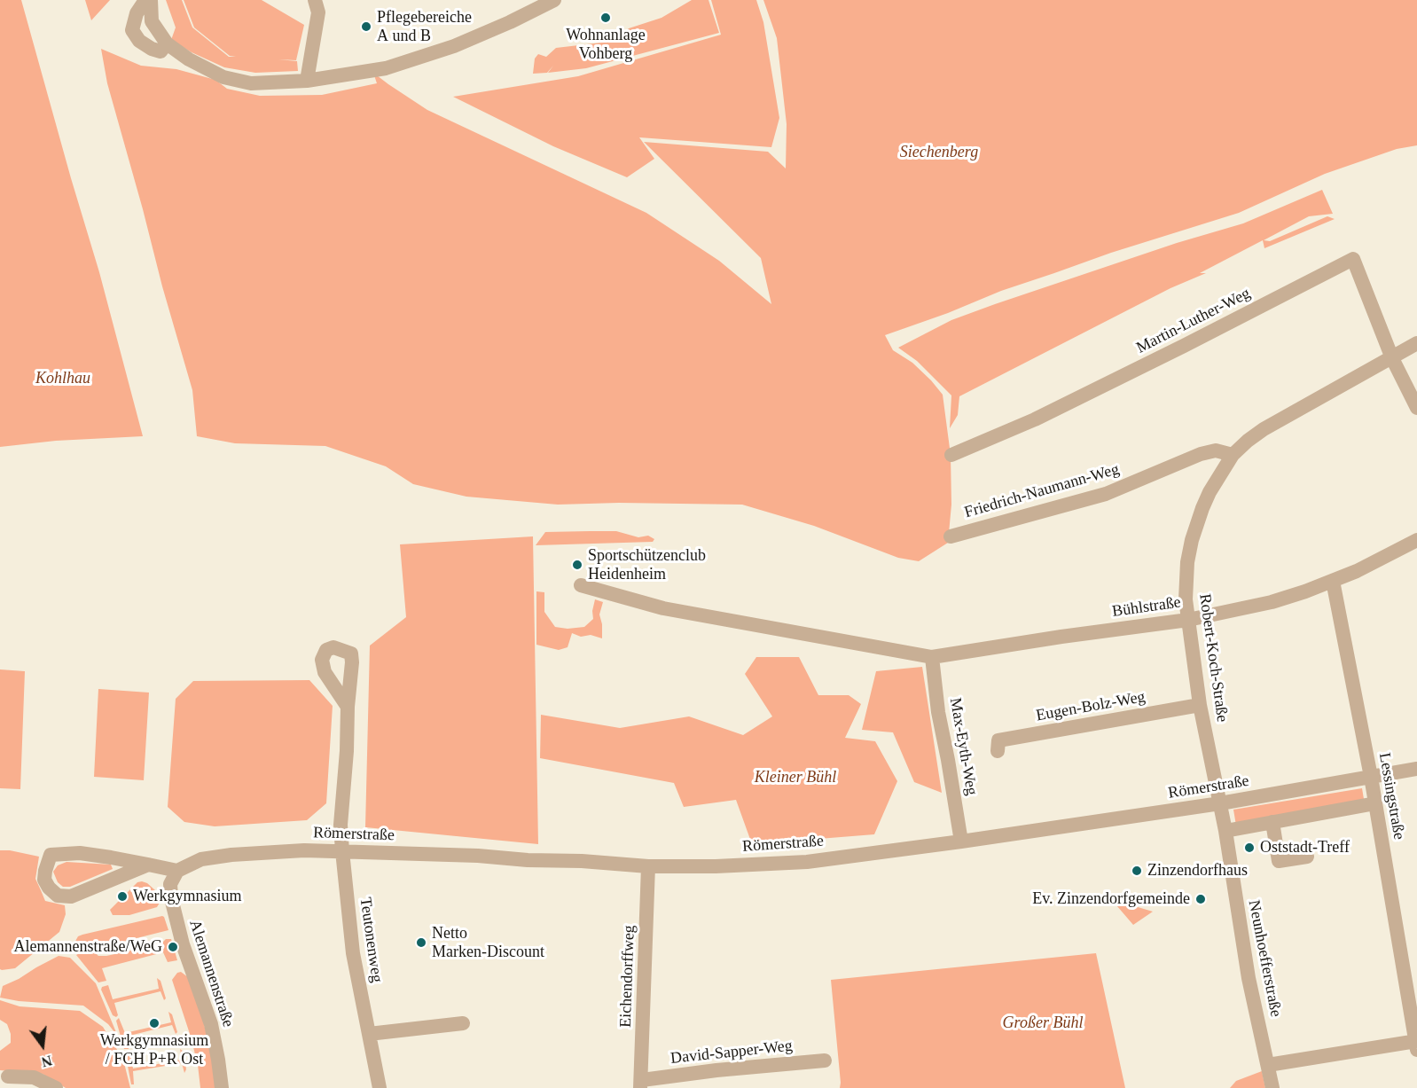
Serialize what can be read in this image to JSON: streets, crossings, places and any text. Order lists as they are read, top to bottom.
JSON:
{
  "streets": {
    "street": [
      "Martin-Luther-Weg",
      "Friedrich-Naumann-Weg",
      "Bühlstraße",
      "Robert-Koch-Straße",
      "Eugen-Bolz-Weg",
      "Max-Eyth-Weg",
      "Römerstraße",
      "Lessingstraße",
      "Teutonenweg",
      "Neunhoefferstraße",
      "Alemannenstraße",
      "Eichendorffweg",
      "David-Sapper-Weg"
    ]
  },
  "crossings": [
    ["Martin-Luther-Weg", "Robert-Koch-Straße"],
    ["Friedrich-Naumann-Weg", "Robert-Koch-Straße"],
    ["Bühlstraße", "Robert-Koch-Straße"],
    ["Bühlstraße", "Max-Eyth-Weg"],
    ["Bühlstraße", "Lessingstraße"],
    ["Robert-Koch-Straße", "Eugen-Bolz-Weg"],
    ["Robert-Koch-Straße", "Römerstraße"],
    ["Robert-Koch-Straße", "Neunhoefferstraße"],
    ["Max-Eyth-Weg", "Römerstraße"],
    ["Römerstraße", "Lessingstraße"],
    ["Römerstraße", "Teutonenweg"],
    ["Römerstraße", "Neunhoefferstraße"],
    ["Römerstraße", "Alemannenstraße"],
    ["Römerstraße", "Eichendorffweg"],
    ["Eichendorffweg", "David-Sapper-Weg"]
  ],
  "parks": [
    "Siechenberg",
    "Kohlhau",
    "Kleiner Bühl",
    "Großer Bühl"
  ],
  "places": [
    "Wohnanlage Vohberg",
    "Pflegebereiche A und B",
    "Sportschützenclub Heidenheim",
    "Oststadt-Treff",
    "Zinzendorfhaus",
    "Werkgymnasium",
    "Ev. Zinzendorfgemeinde",
    "Netto Marken-Discount",
    "Alemannenstraße/WeG",
    "Werkgymnasium / FCH P+R Ost"
  ],
  "north": "bottom"
}
